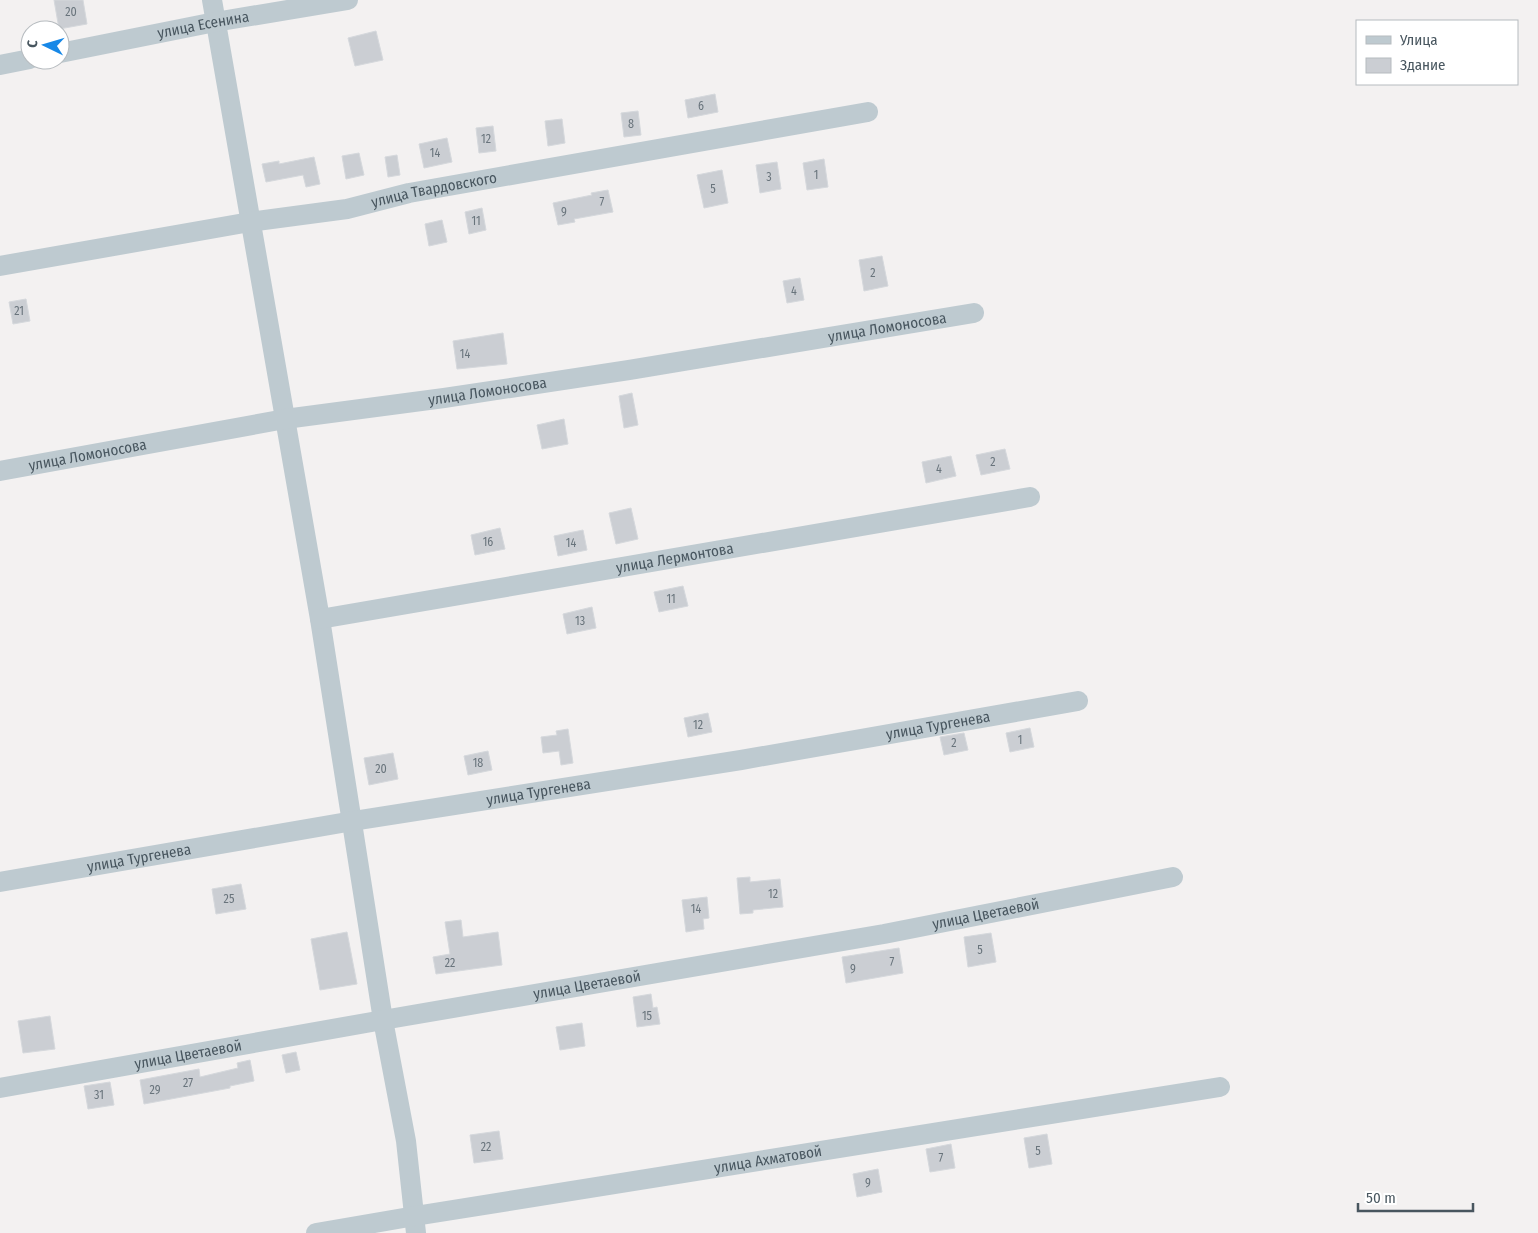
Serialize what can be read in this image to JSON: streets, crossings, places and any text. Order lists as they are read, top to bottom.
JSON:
{
  "streets": {
    "street": [
      "улица Есенина",
      "улица Твардовского",
      "улица Ломоносова",
      "улица Лермонтова",
      "улица Тургенева",
      "улица Цветаевой",
      "улица Ахматовой"
    ]
  },
  "house_numbers": [
    "20",
    "6",
    "8",
    "12",
    "14",
    "1",
    "3",
    "5",
    "7",
    "9",
    "11",
    "2",
    "4",
    "21",
    "14",
    "2",
    "4",
    "16",
    "14",
    "11",
    "13",
    "12",
    "1",
    "2",
    "18",
    "20",
    "12",
    "25",
    "14",
    "5",
    "7",
    "22",
    "9",
    "15",
    "27",
    "29",
    "31",
    "22",
    "5",
    "7",
    "9"
  ],
  "legend": ["Улица", "Здание"],
  "scale_bar": "50 m",
  "north": "left"
}
